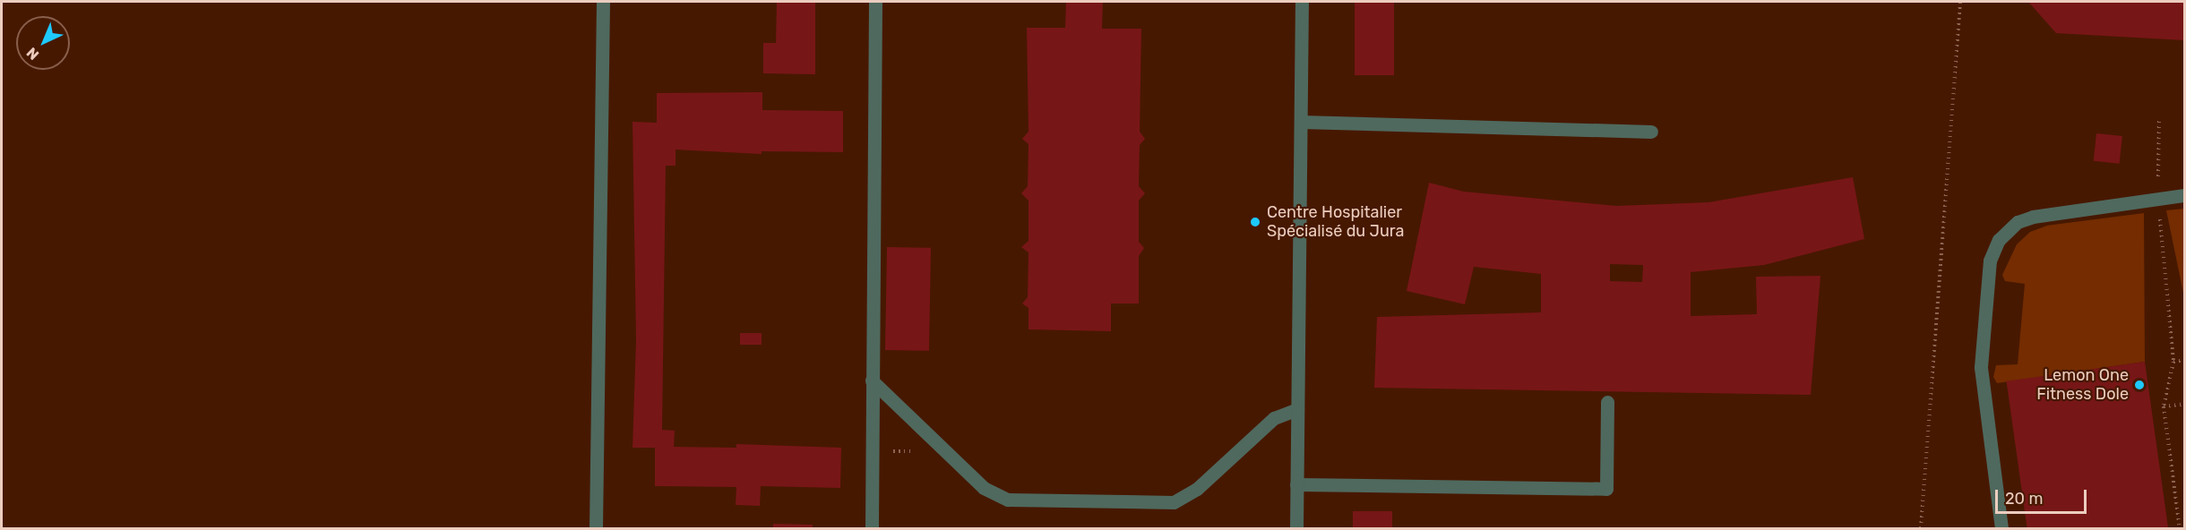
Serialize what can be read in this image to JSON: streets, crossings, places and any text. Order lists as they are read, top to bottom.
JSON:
{
  "places": ["Centre Hospitalier Spécialisé du Jura", "Lemon One Fitness Dole"],
  "scale_bar": "20 m",
  "north": "bottom left"
}
